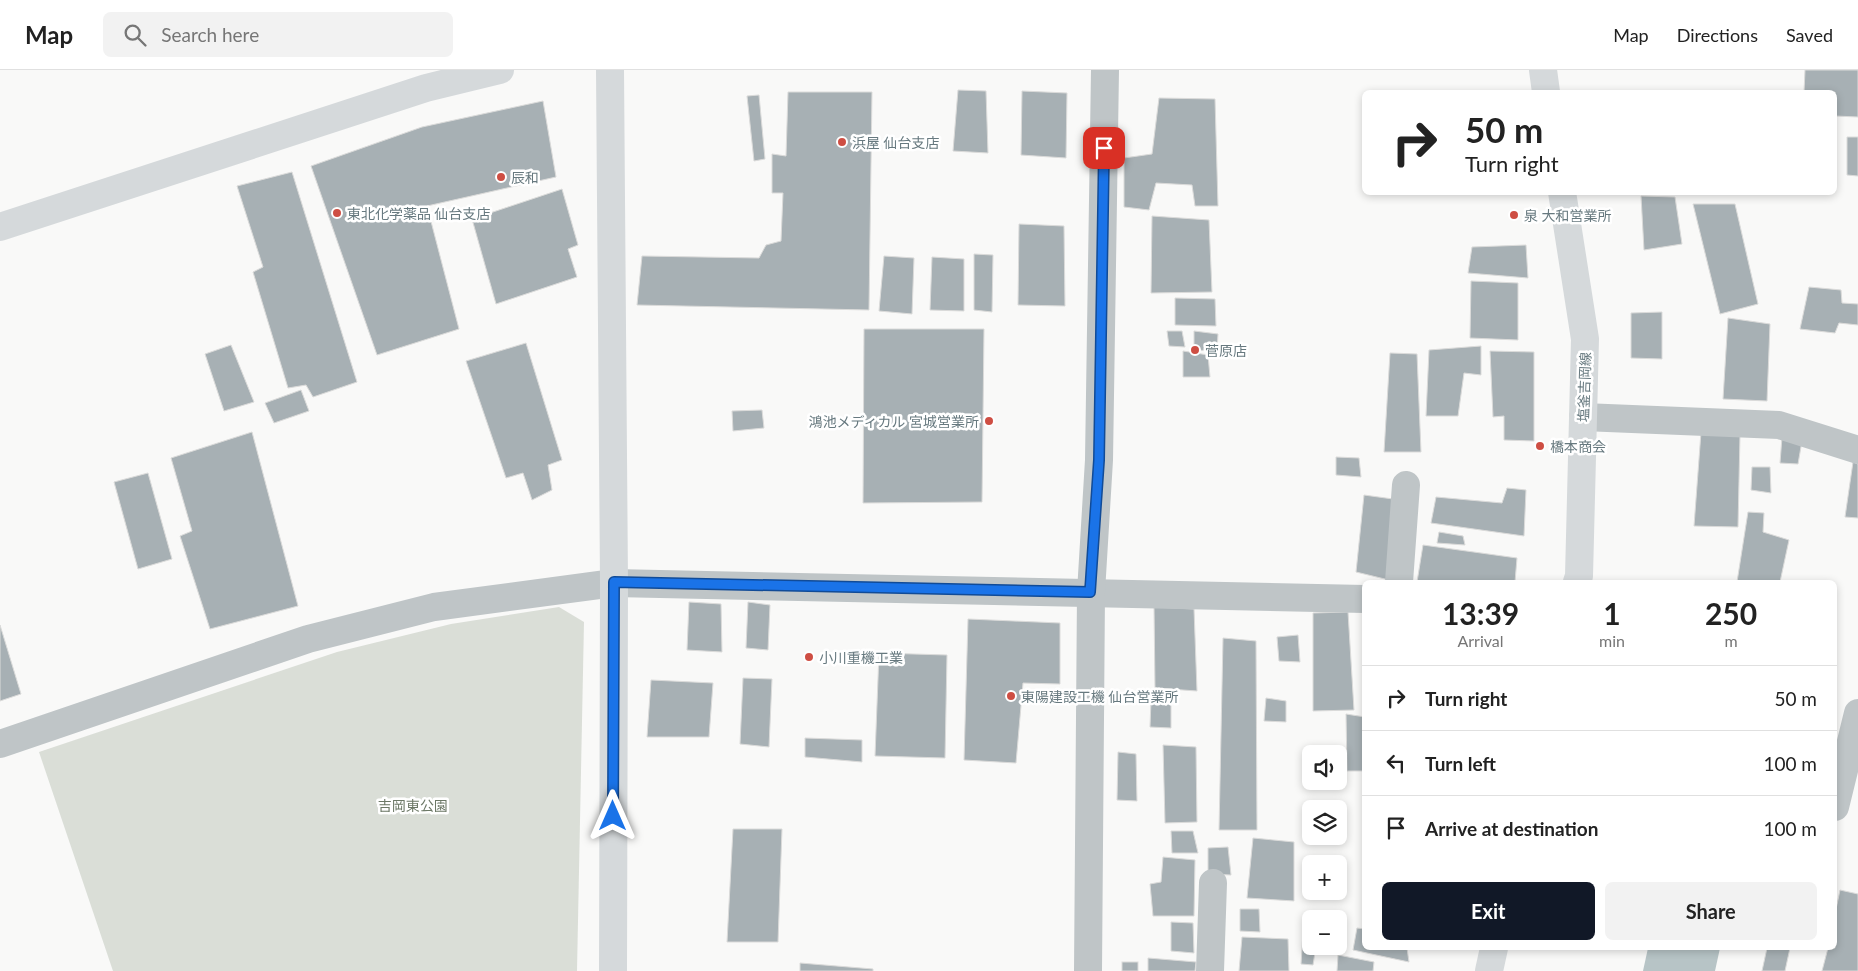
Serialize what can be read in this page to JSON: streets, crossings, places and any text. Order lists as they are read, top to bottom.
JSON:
{
  "streets": {
    "street": ["塩釜吉岡線"]
  },
  "parks": ["吉岡東公園"],
  "places": [
    "浜屋 仙台支店",
    "辰和",
    "東北化学薬品 仙台支店",
    "泉 大和営業所",
    "菅原店",
    "鴻池メディカル 宮城営業所",
    "橋本商会",
    "小川重機工業",
    "東陽建設工機 仙台営業所"
  ],
  "page": {
    "header": "Map",
    "search": "Search here",
    "nav": ["Map", "Directions", "Saved"],
    "turn": ["50 m", "Turn right"],
    "eta": [
      "13:39",
      "Arrival",
      "1",
      "min",
      "250",
      "m"
    ],
    "list": [
      {
        "name": "Turn right",
        "value": "50 m"
      },
      {
        "name": "Turn left",
        "value": "100 m"
      },
      {
        "name": "Arrive at destination",
        "value": "100 m"
      }
    ],
    "map_buttons": ["+", "−"],
    "buttons": ["Exit", "Share"]
  }
}
